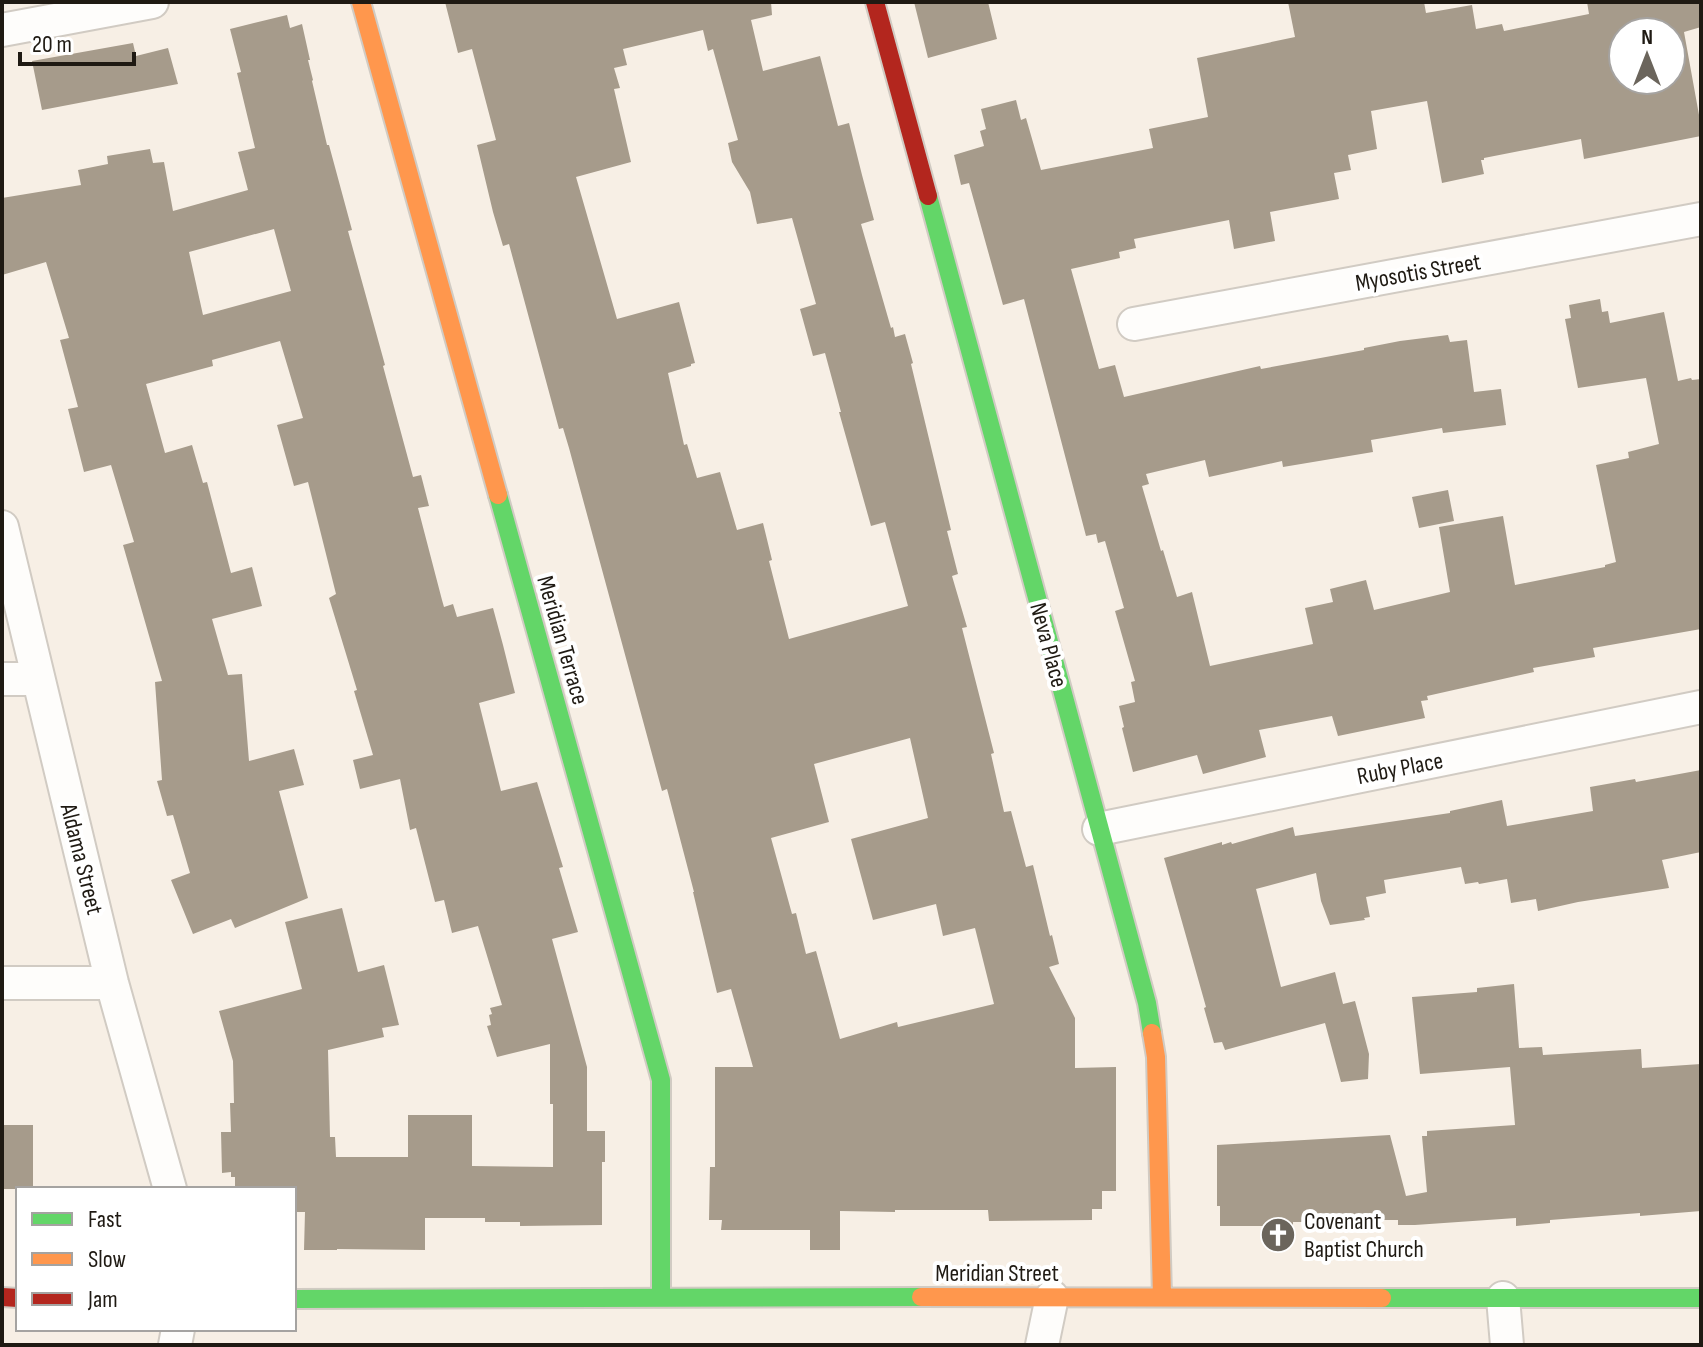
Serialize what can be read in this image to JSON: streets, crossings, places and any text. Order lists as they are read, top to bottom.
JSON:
{
  "streets": {
    "street": [
      "Myosotis Street",
      "Meridian Terrace",
      "Neva Place",
      "Ruby Place",
      "Aldama Street",
      "Meridian Street"
    ]
  },
  "crossings": [
    ["Meridian Terrace", "Meridian Street"],
    ["Neva Place", "Ruby Place"],
    ["Neva Place", "Meridian Street"]
  ],
  "places": {
    "church": ["Covenant Baptist Church"]
  },
  "legend": ["Fast", "Slow", "Jam"],
  "scale_bar": "20 m",
  "north": "top"
}
